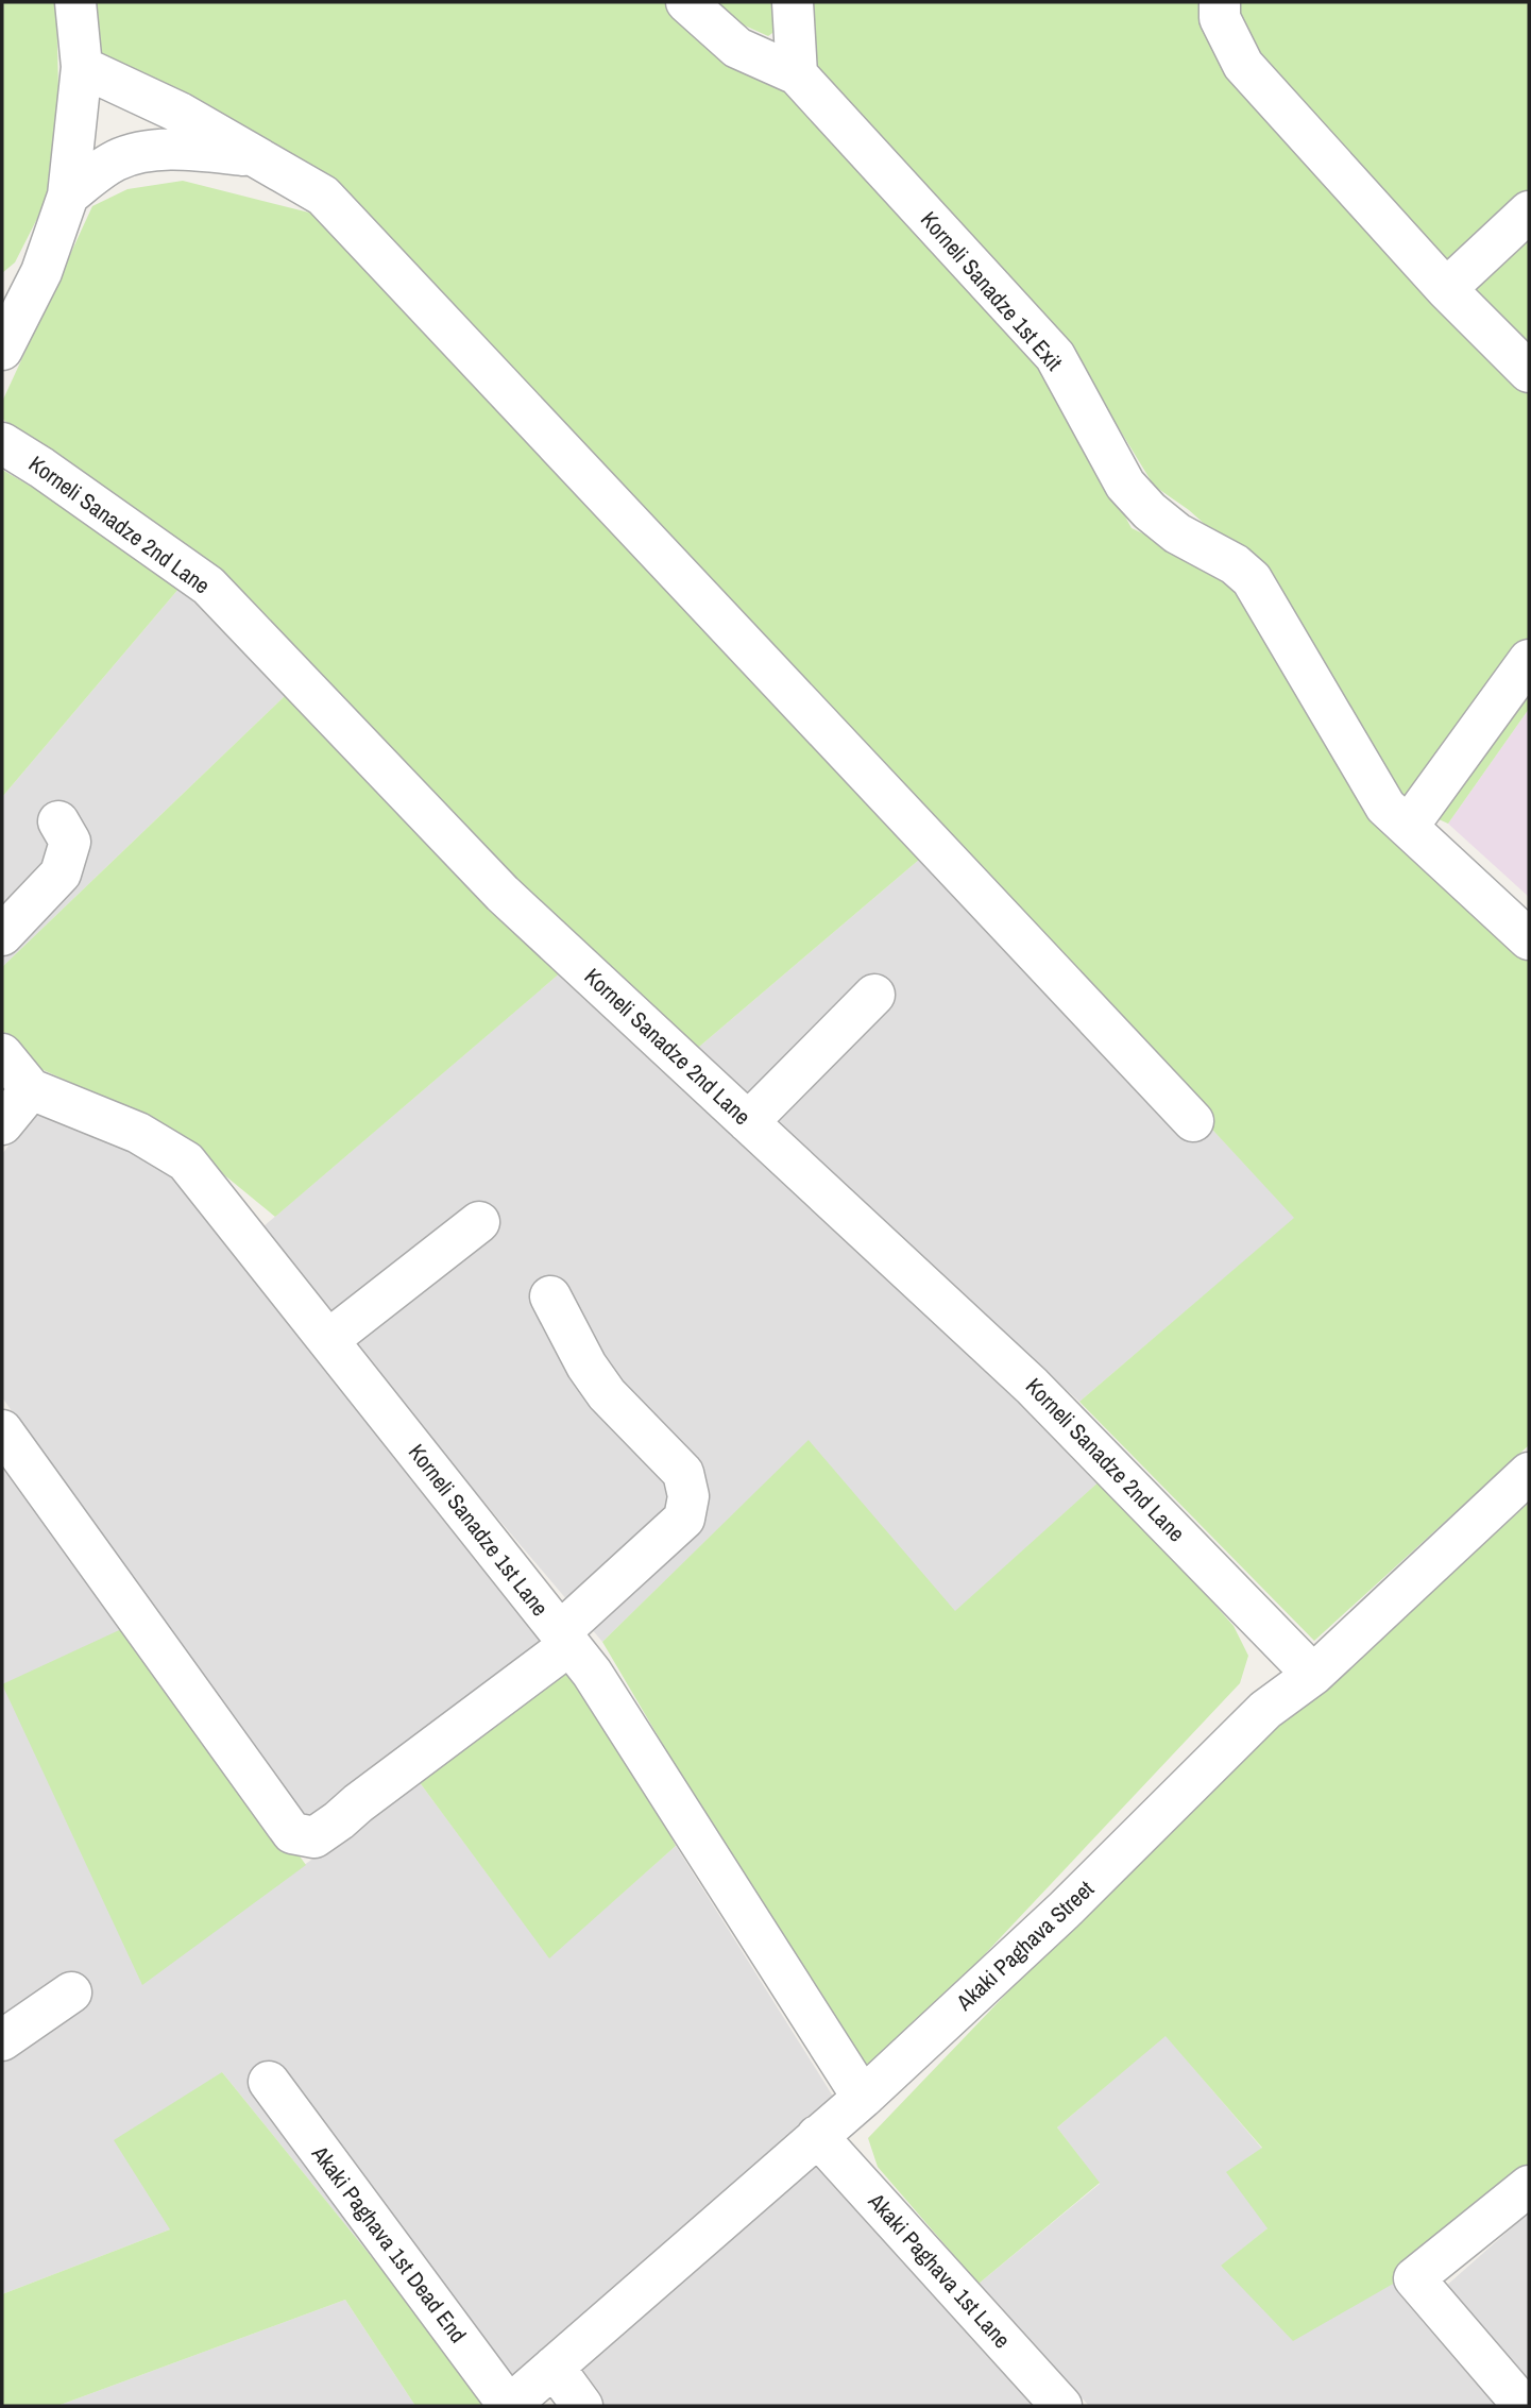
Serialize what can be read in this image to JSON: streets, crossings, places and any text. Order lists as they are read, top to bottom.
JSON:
{
  "streets": {
    "street": [
      "Korneli Sanadze 1st Exit",
      "Korneli Sanadze 2nd Lane",
      "Korneli Sanadze 1st Lane",
      "Akaki Paghava Street",
      "Akaki Paghava 1st Dead End",
      "Akaki Paghava 1st Lane"
    ]
  },
  "crossings": [
    ["Korneli Sanadze 2nd Lane", "Akaki Paghava Street"],
    ["Korneli Sanadze 1st Lane", "Akaki Paghava Street"],
    ["Akaki Paghava Street", "Akaki Paghava 1st Dead End"],
    ["Akaki Paghava Street", "Akaki Paghava 1st Lane"]
  ]
}
